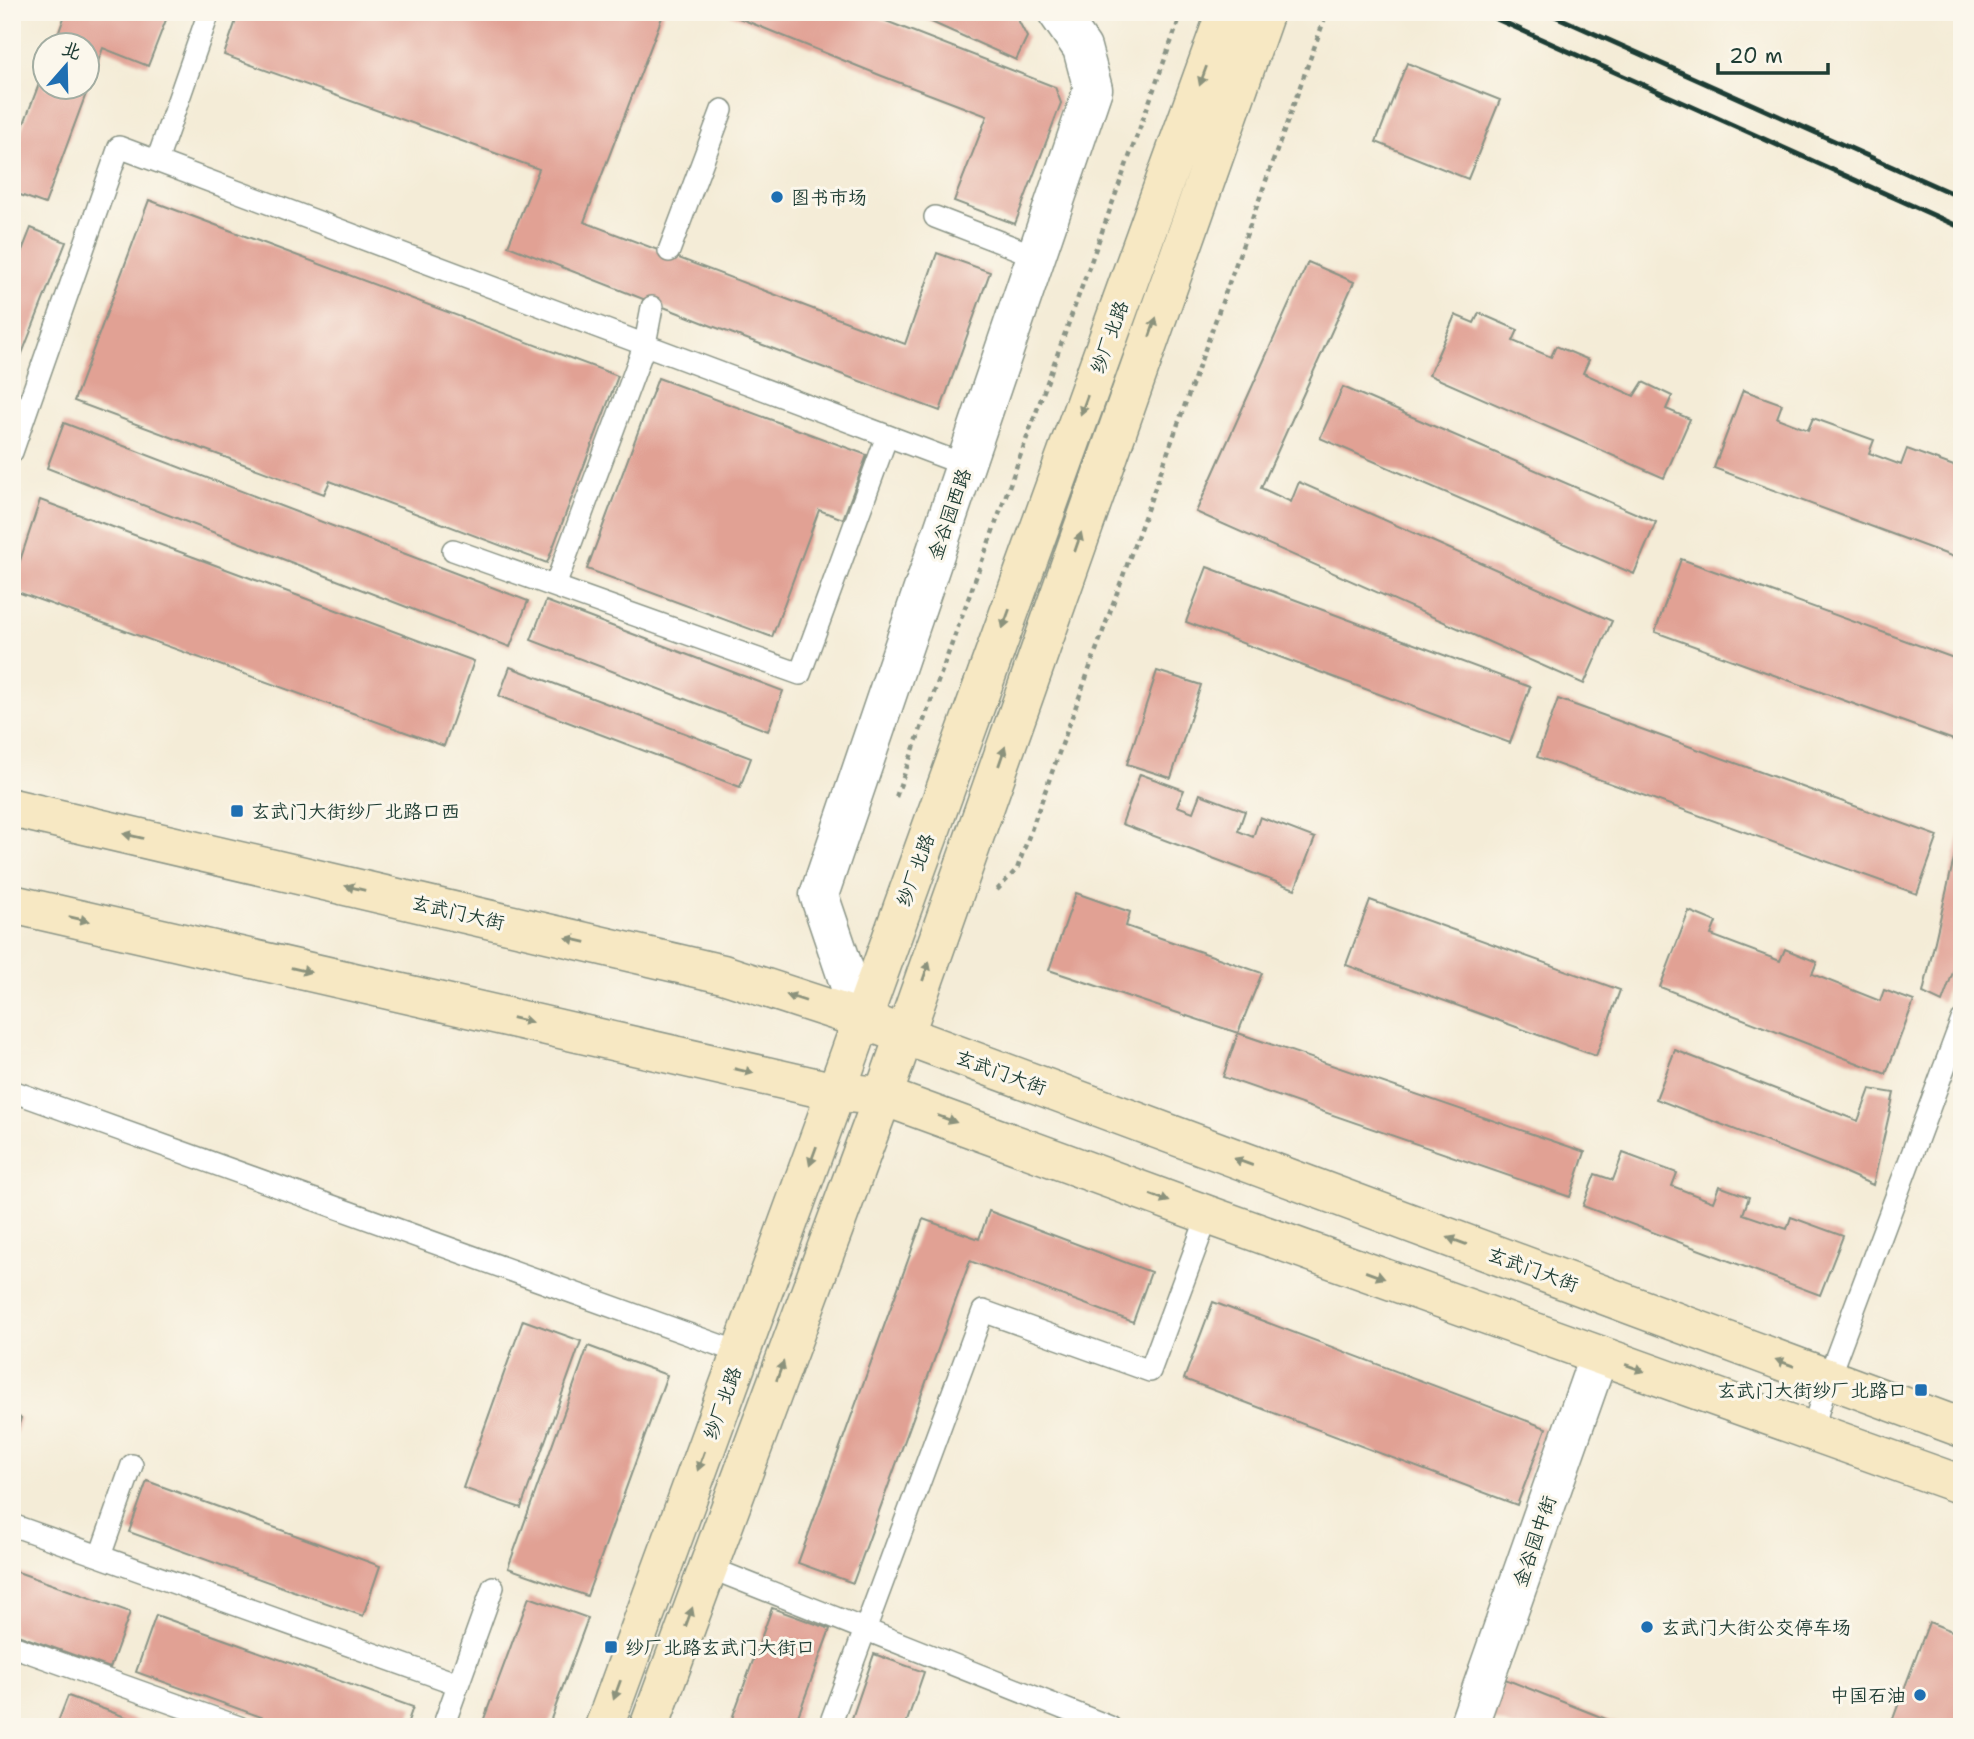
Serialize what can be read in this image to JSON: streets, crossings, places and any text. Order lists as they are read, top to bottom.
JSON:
{
  "streets": {
    "main road": ["纱厂北路", "玄武门大街"],
    "street": ["金谷园西路", "金谷园中街"]
  },
  "crossings": [
    ["纱厂北路", "金谷园西路"],
    ["纱厂北路", "玄武门大街"],
    ["金谷园西路", "玄武门大街"]
  ],
  "places": {
    "other": ["图书市场", "玄武门大街公交停车场", "中国石油"],
    "transit": ["玄武门大街纱厂北路口西", "玄武门大街纱厂北路口", "纱厂北路玄武门大街口"]
  },
  "scale_bar": "20 m",
  "north": "top"
}
